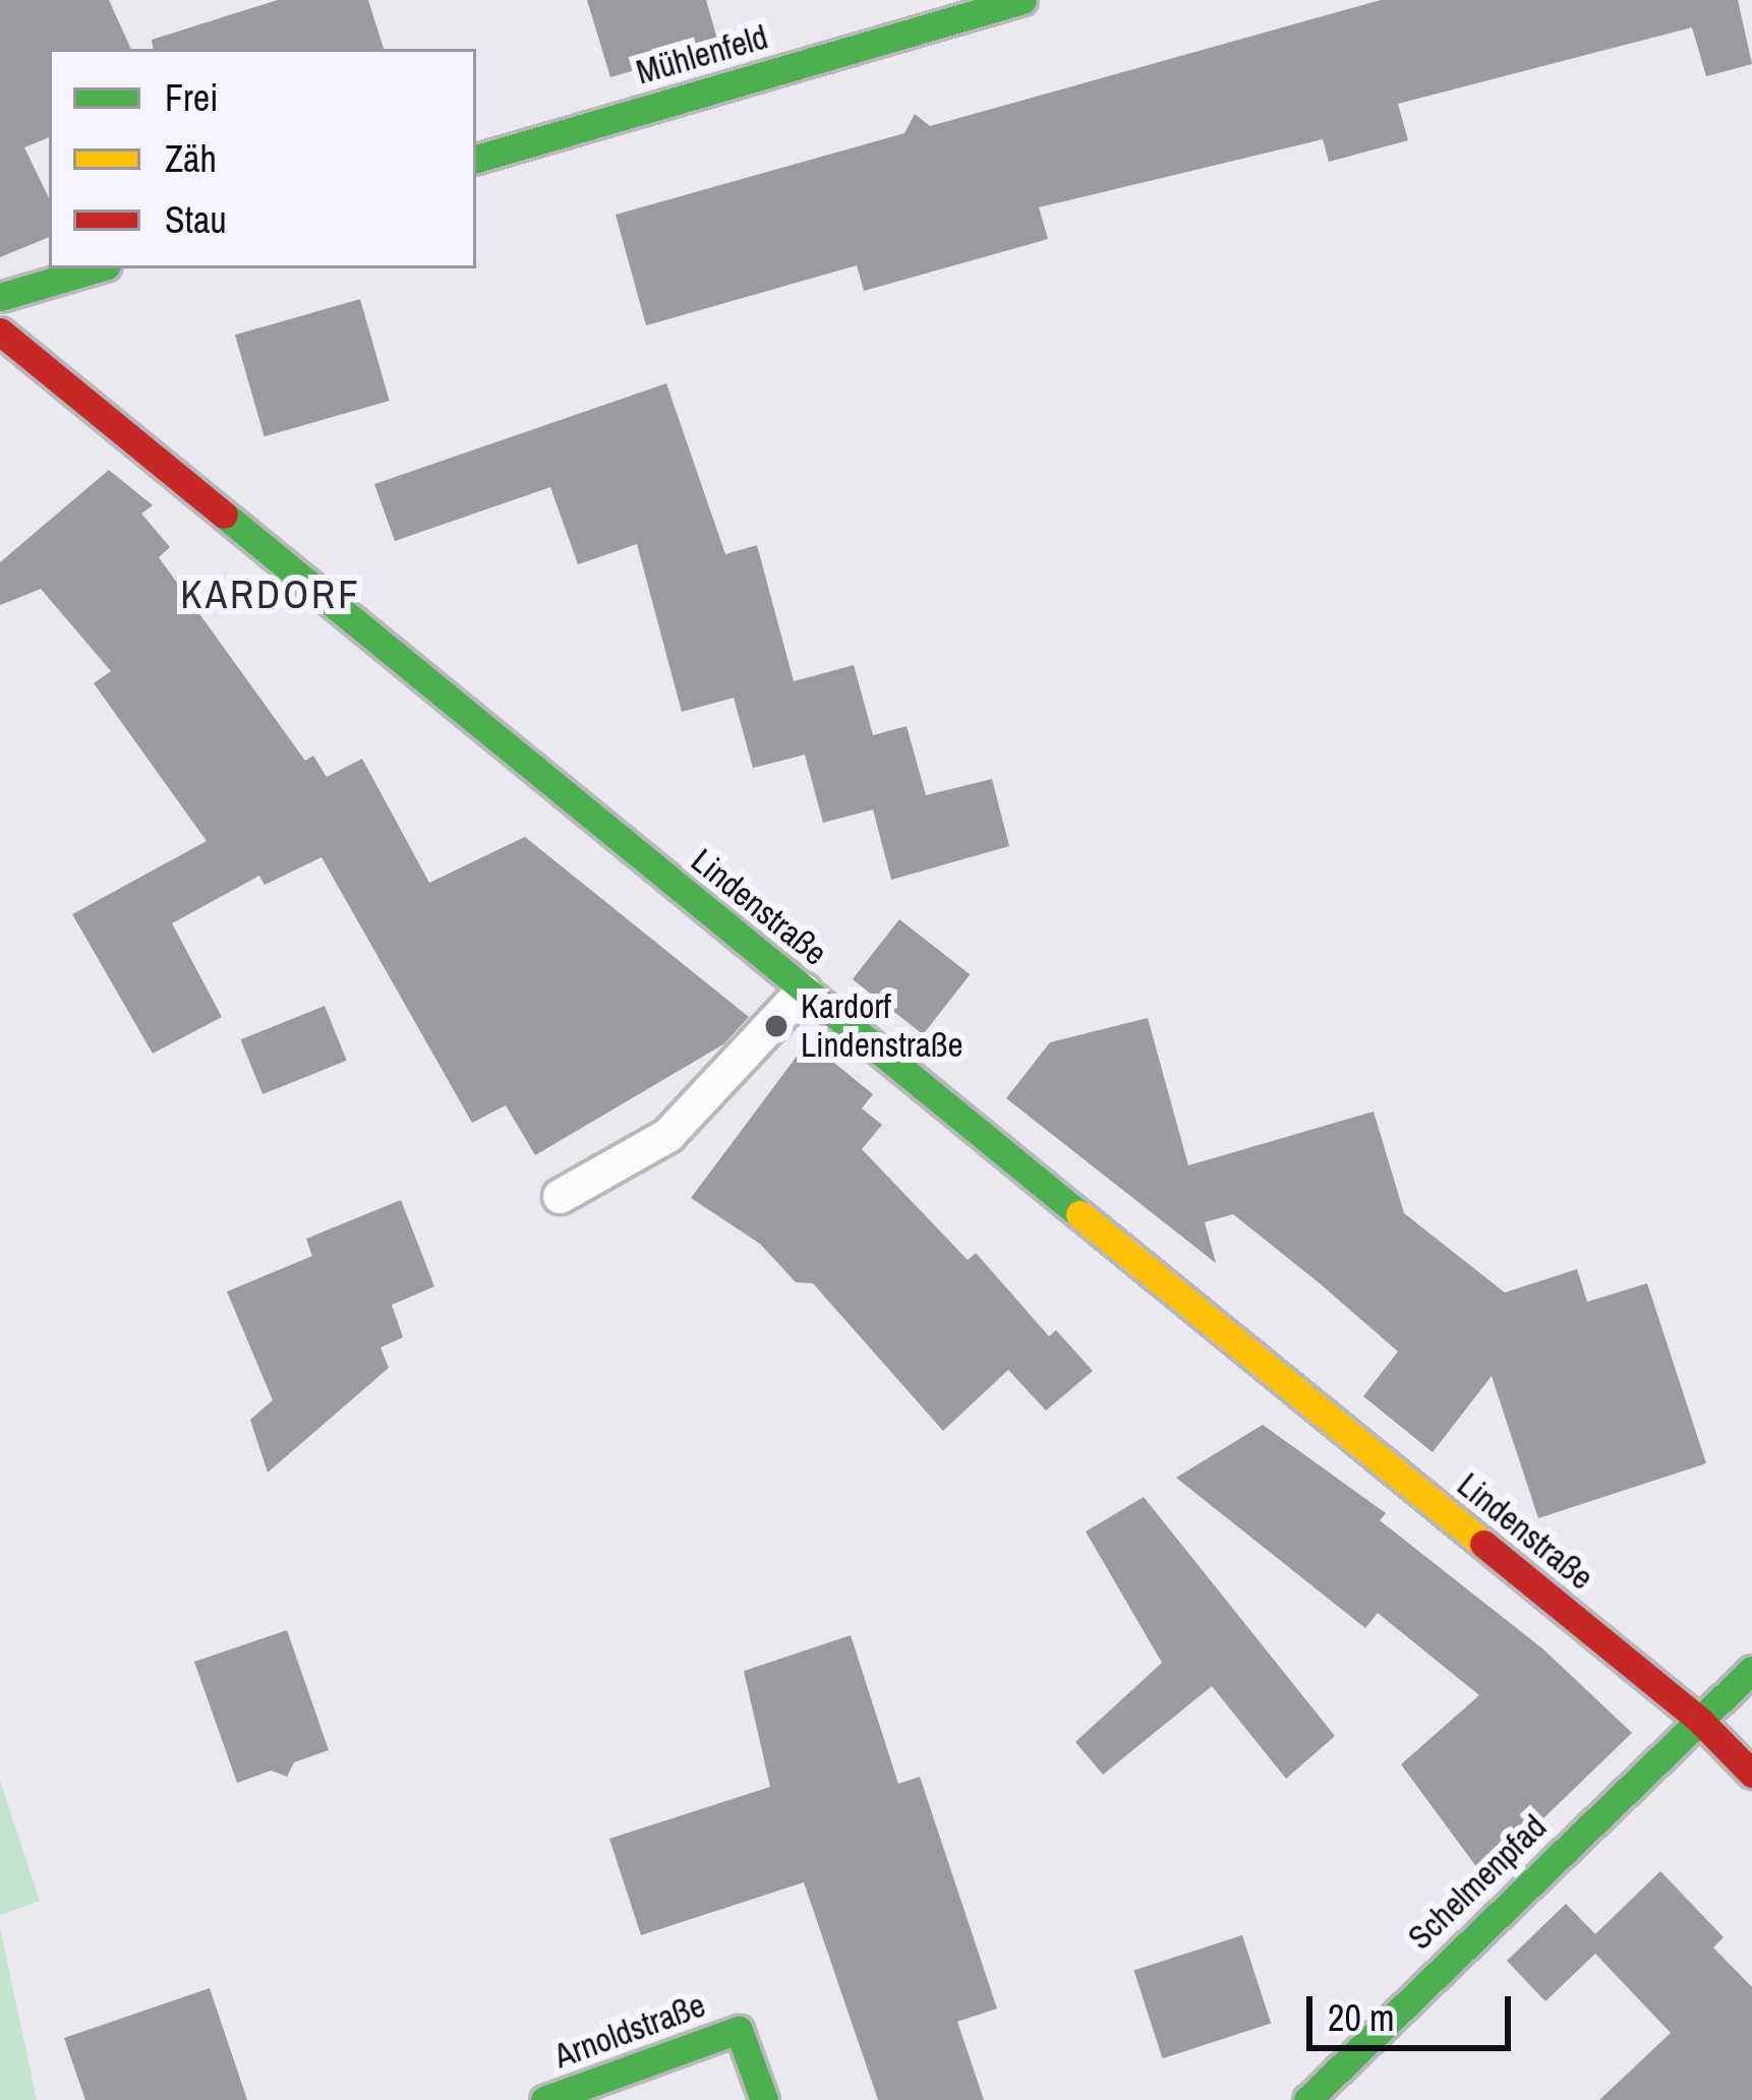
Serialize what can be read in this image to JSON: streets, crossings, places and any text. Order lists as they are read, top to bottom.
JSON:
{
  "streets": {
    "street": [
      "Mühlenfeld",
      "Lindenstraße",
      "Schelmenpfad",
      "Arnoldstraße"
    ]
  },
  "crossings": [
    ["Lindenstraße", "Schelmenpfad"]
  ],
  "districts": ["KARDORF"],
  "places": ["Kardorf Lindenstraße"],
  "legend": ["Frei", "Zäh", "Stau"],
  "scale_bar": "20 m"
}
